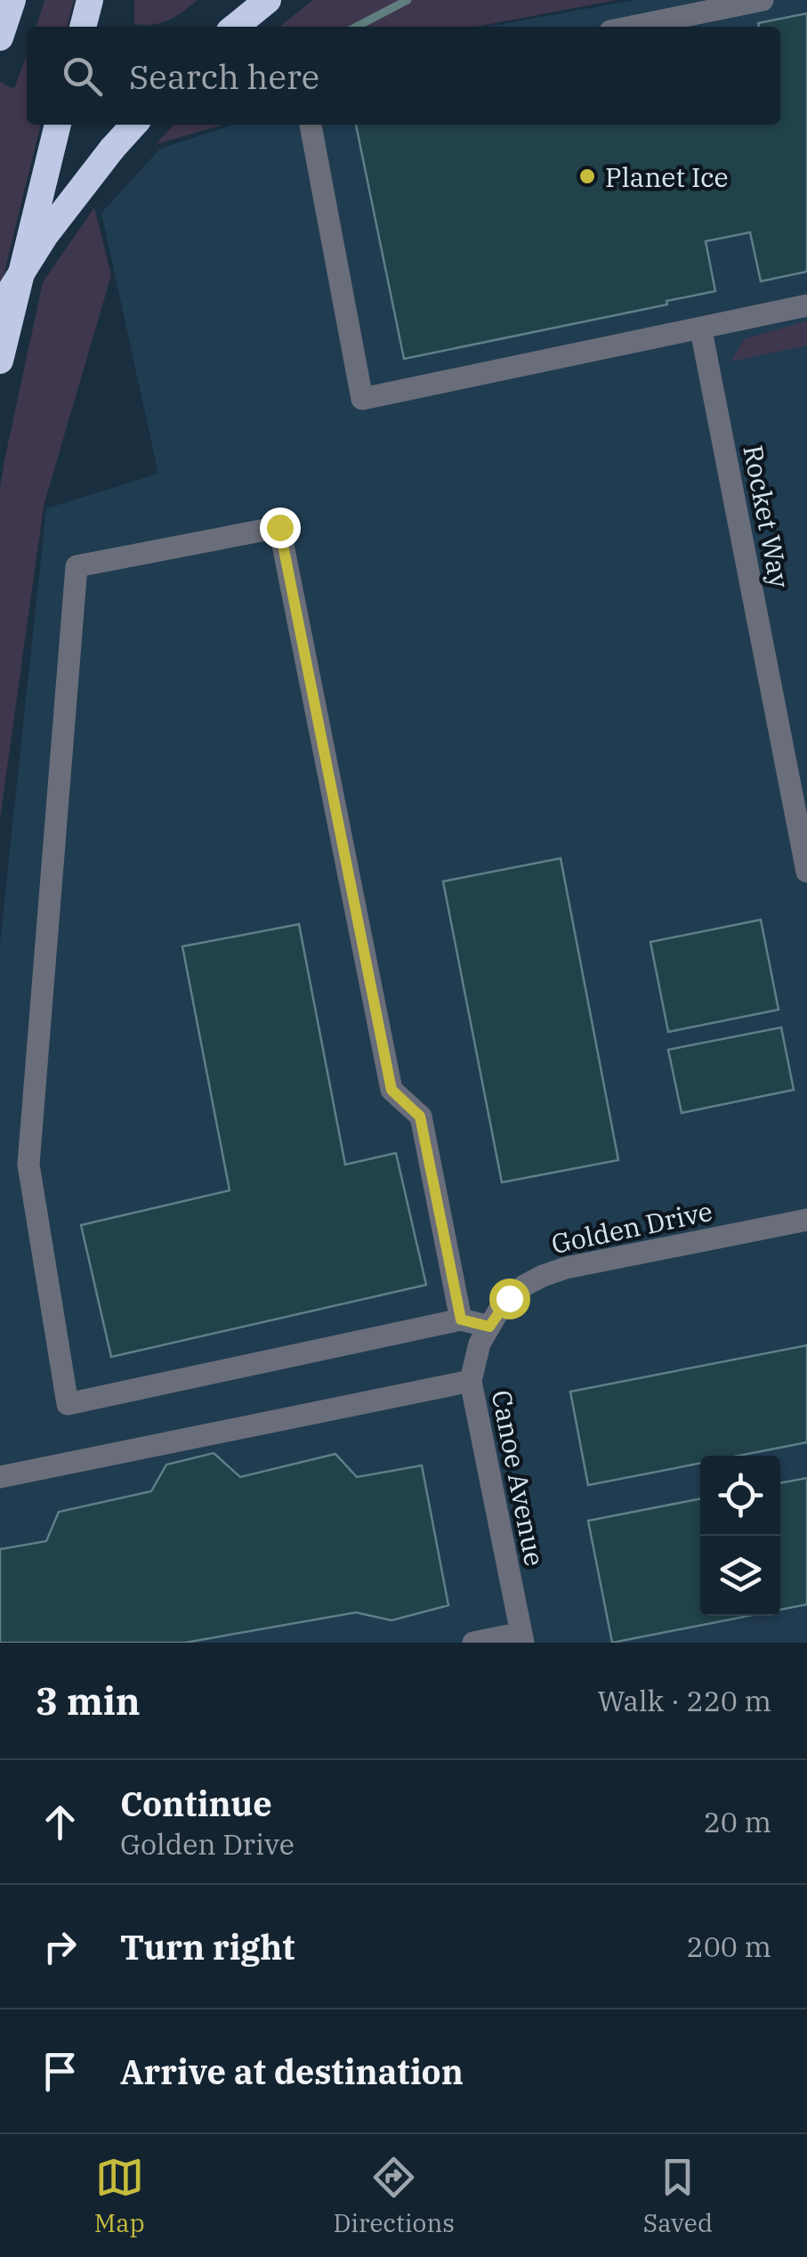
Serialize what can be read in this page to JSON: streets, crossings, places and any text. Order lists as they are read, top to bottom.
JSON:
{
  "streets": {
    "street": ["Rocket Way", "Golden Drive", "Canoe Avenue"]
  },
  "crossings": [
    ["Golden Drive", "Canoe Avenue"]
  ],
  "places": ["Planet Ice"],
  "page": {
    "search": "Search here",
    "heading": ["3 min", "Walk · 220 m"],
    "list": [
      ["Continue", "Golden Drive", "20 m"],
      ["Turn right", "200 m"],
      "Arrive at destination"
    ],
    "nav": ["Map", "Directions", "Saved"]
  }
}
